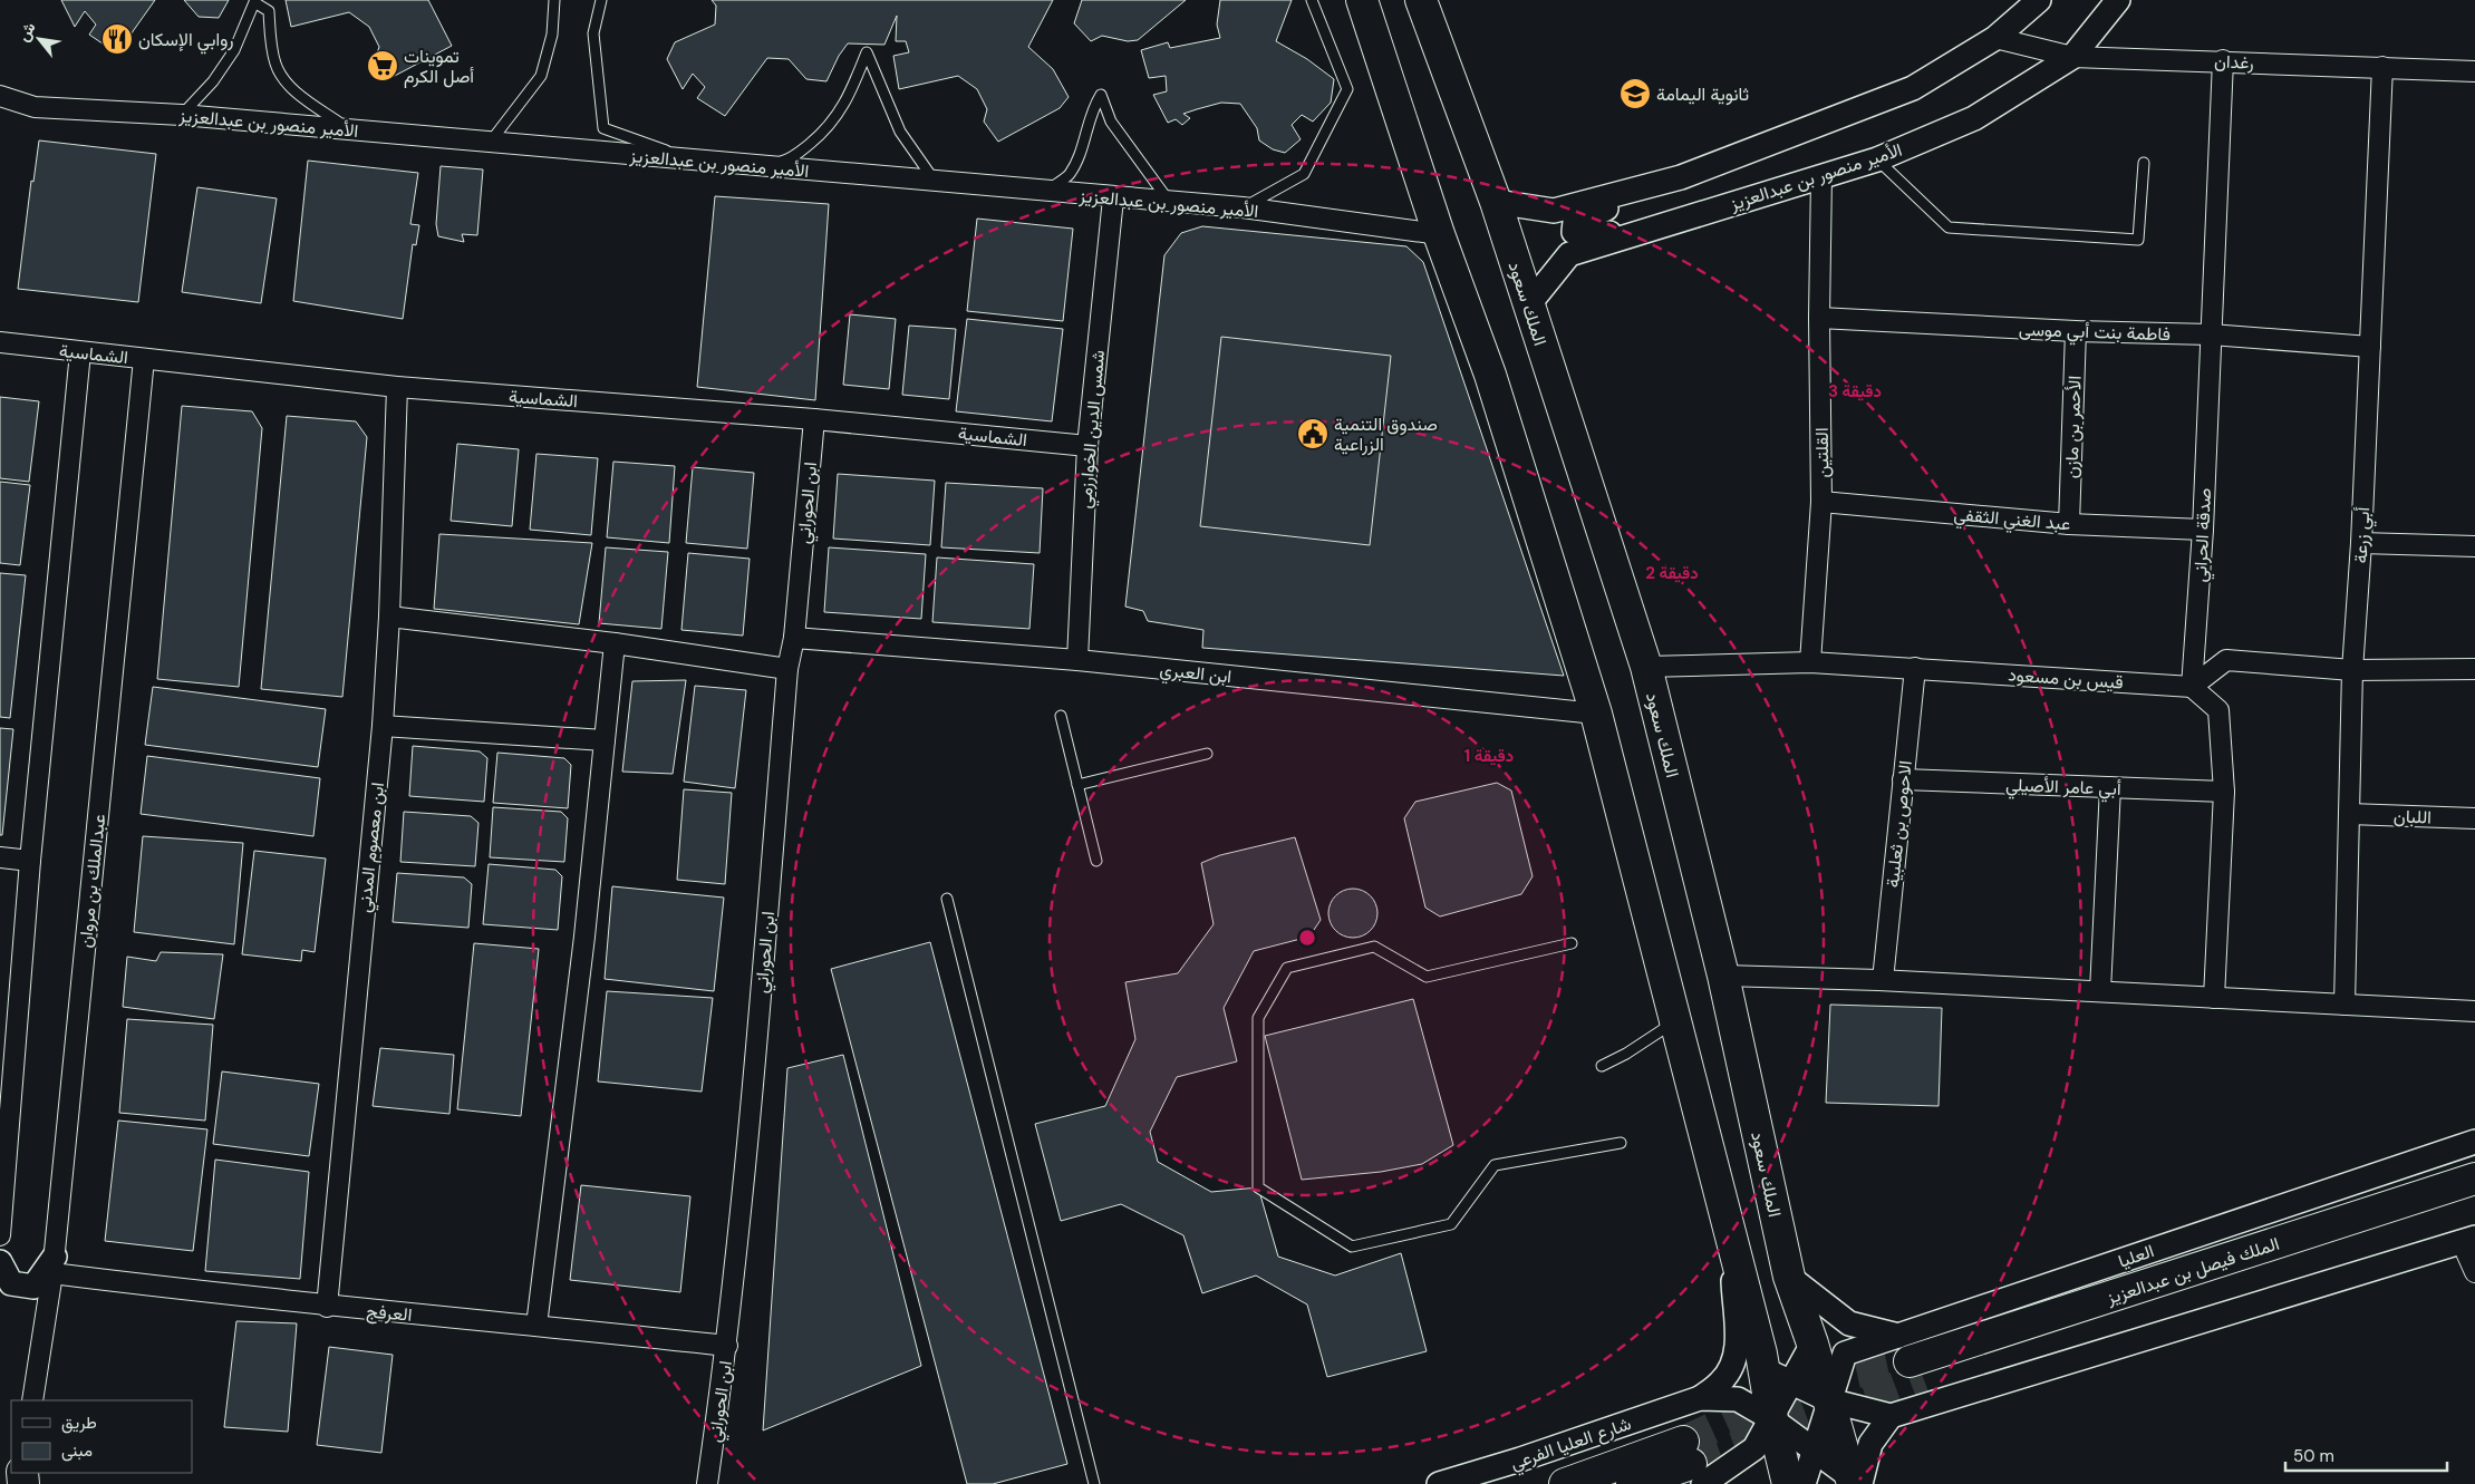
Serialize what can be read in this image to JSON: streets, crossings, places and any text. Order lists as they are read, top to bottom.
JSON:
{
  "streets": {
    "main road": ["الملك سعود", "الملك فيصل بن عبدالعزيز"],
    "street": [
      "رغدان",
      "الأمير منصور بن عبدالعزيز",
      "فاطمة بنت أبي موسى",
      "الشماسية",
      "الأحمر بن مازن",
      "شمس الدين الخوارزمي",
      "القلتين",
      "ابن الحوراني",
      "عبد الغني الثقفي",
      "صدقة الحراني",
      "أبي زرعة",
      "ابن العبري",
      "قيس بن مسعود",
      "أبي عامر الأصيلي",
      "اللبان",
      "الاحوص بن ثعلبية",
      "ابن معصوم المدني",
      "عبدالملك بن مروان",
      "العليا",
      "العرفج",
      "شارع العليا الفرعي"
    ]
  },
  "crossings": [
    ["رغدان", "الأمير منصور بن عبدالعزيز"],
    ["رغدان", "صدقة الحراني"],
    ["رغدان", "أبي زرعة"],
    ["الأمير منصور بن عبدالعزيز", "الملك سعود"],
    ["الأمير منصور بن عبدالعزيز", "شمس الدين الخوارزمي"],
    ["الأمير منصور بن عبدالعزيز", "القلتين"],
    ["الملك سعود", "قيس بن مسعود"],
    ["الملك سعود", "العليا"],
    ["الملك سعود", "شارع العليا الفرعي"],
    ["فاطمة بنت أبي موسى", "الأحمر بن مازن"],
    ["فاطمة بنت أبي موسى", "القلتين"],
    ["فاطمة بنت أبي موسى", "صدقة الحراني"],
    ["فاطمة بنت أبي موسى", "أبي زرعة"],
    ["الشماسية", "شمس الدين الخوارزمي"],
    ["الشماسية", "ابن الحوراني"],
    ["الشماسية", "ابن معصوم المدني"],
    ["الشماسية", "عبدالملك بن مروان"],
    ["الأحمر بن مازن", "عبد الغني الثقفي"],
    ["شمس الدين الخوارزمي", "ابن العبري"],
    ["القلتين", "عبد الغني الثقفي"],
    ["القلتين", "قيس بن مسعود"],
    ["ابن الحوراني", "ابن العبري"],
    ["ابن الحوراني", "العرفج"],
    ["عبد الغني الثقفي", "صدقة الحراني"],
    ["صدقة الحراني", "قيس بن مسعود"],
    ["أبي زرعة", "اللبان"],
    ["قيس بن مسعود", "الاحوص بن ثعلبية"],
    ["أبي عامر الأصيلي", "الاحوص بن ثعلبية"],
    ["ابن معصوم المدني", "العرفج"],
    ["عبدالملك بن مروان", "العرفج"],
    ["العليا", "الملك فيصل بن عبدالعزيز"],
    ["العليا", "شارع العليا الفرعي"]
  ],
  "places": {
    "restaurant": ["روابي الإسكان"],
    "supermarket": ["تموينات أصل الكرم"],
    "school or university": ["ثانوية اليمامة"],
    "public building": ["صندوق التنمية الزراعية"]
  },
  "legend": ["طريق", "مبنى"],
  "scale_bar": "50 m",
  "north": "top left",
  "rings": ["3 دقيقة", "2 دقيقة", "1 دقيقة"]
}
